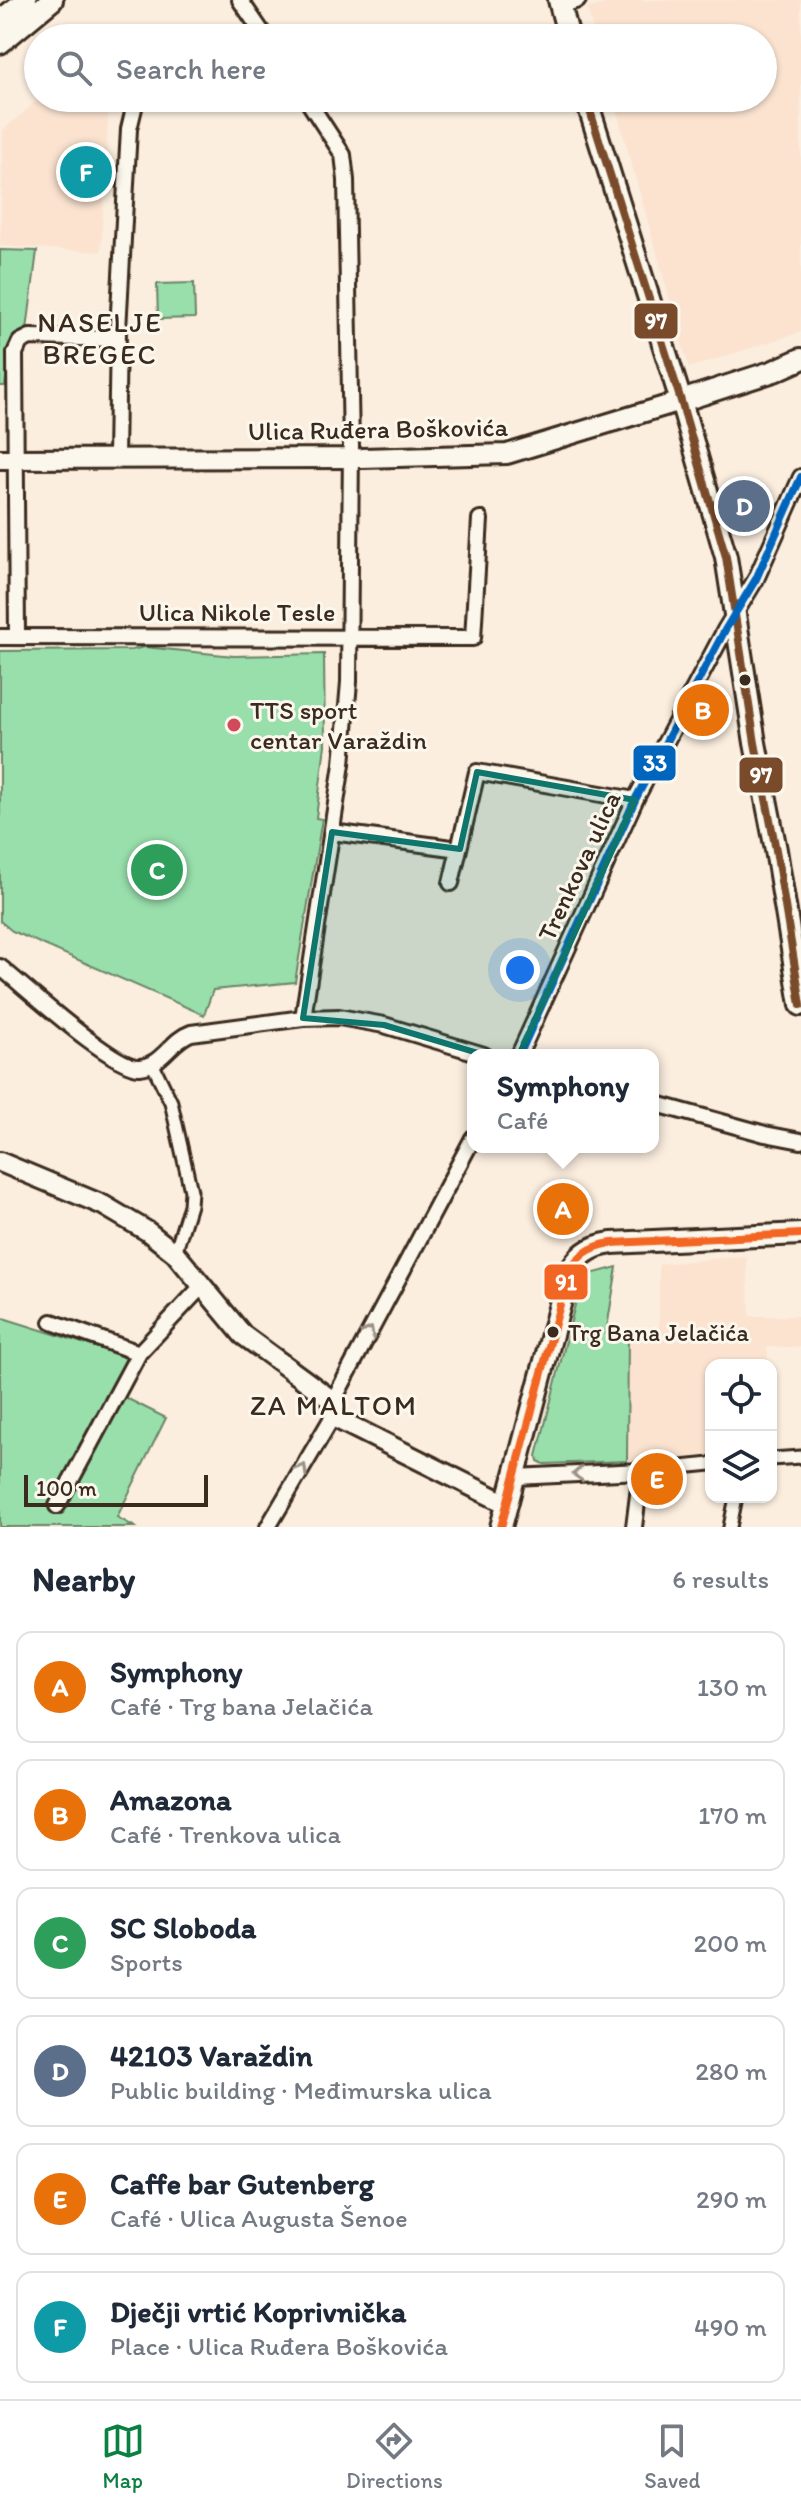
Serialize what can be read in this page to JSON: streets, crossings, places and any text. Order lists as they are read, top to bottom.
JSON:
{
  "streets": {
    "street": ["Ulica Ruđera Boškovića", "Ulica Nikole Tesle", "Trenkova ulica"]
  },
  "districts": ["NASELJE BREGEC", "ZA MALTOM"],
  "places": ["TTS sport centar Varaždin", "Trg Bana Jelačića"],
  "lines": ["transit line 97", "transit line 33", "transit line 91"],
  "scale_bar": "100 m",
  "page": {
    "search": "Search here",
    "pins": [
      "F",
      "D",
      "B",
      "C",
      "A",
      "E"
    ],
    "popup": ["Symphony", "Café"],
    "scale": "100 m",
    "heading": ["Nearby", "6 results"],
    "list": [
      {
        "mark": "A",
        "name": "Symphony",
        "note": "Café · Trg bana Jelačića",
        "value": "130 m"
      },
      {
        "mark": "B",
        "name": "Amazona",
        "note": "Café · Trenkova ulica",
        "value": "170 m"
      },
      {
        "mark": "C",
        "name": "SC Sloboda",
        "note": "Sports",
        "value": "200 m"
      },
      {
        "mark": "D",
        "name": "42103 Varaždin",
        "note": "Public building · Međimurska ulica",
        "value": "280 m"
      },
      {
        "mark": "E",
        "name": "Caffe bar Gutenberg",
        "note": "Café · Ulica Augusta Šenoe",
        "value": "290 m"
      },
      {
        "mark": "F",
        "name": "Dječji vrtić Koprivnička",
        "note": "Place · Ulica Ruđera Boškovića",
        "value": "490 m"
      }
    ],
    "nav": ["Map", "Directions", "Saved"]
  }
}
